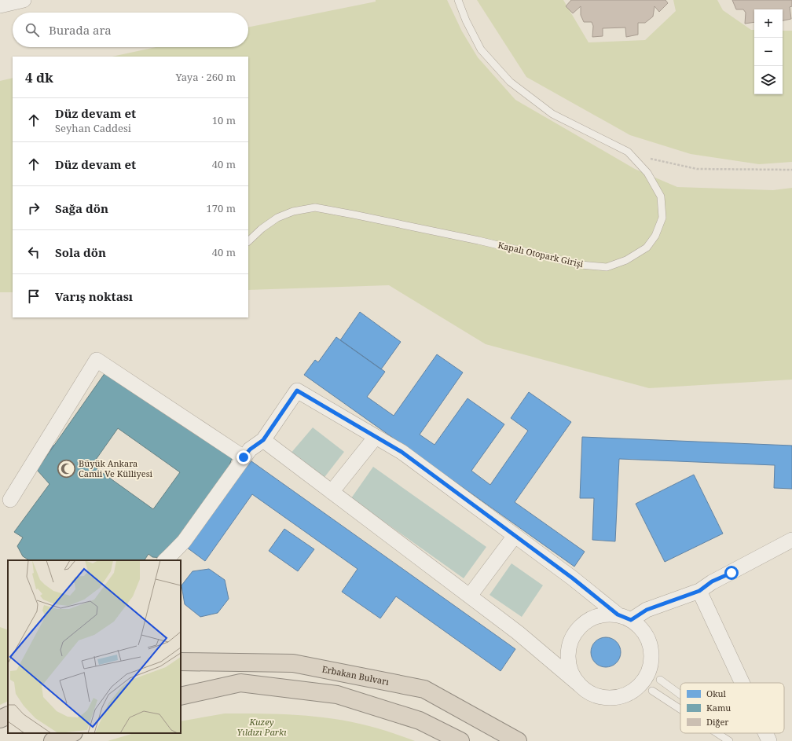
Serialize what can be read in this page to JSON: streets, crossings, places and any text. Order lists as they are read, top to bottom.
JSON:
{
  "streets": {
    "highway": ["Erbakan Bulvarı"],
    "lane": ["Kapalı Otopark Girişi"]
  },
  "parks": ["Kuzey Yıldızı Parkı"],
  "places": {
    "mosque": ["Büyük Ankara Camii Ve Külliyesi"]
  },
  "legend": ["Okul", "Kamu", "Diğer"],
  "page": {
    "map_buttons": ["+", "−"],
    "search": "Burada ara",
    "heading": ["4 dk", "Yaya · 260 m"],
    "list": [
      ["Düz devam et", "Seyhan Caddesi", "10 m"],
      ["Düz devam et", "40 m"],
      ["Sağa dön", "170 m"],
      ["Sola dön", "40 m"],
      "Varış noktası"
    ]
  }
}
